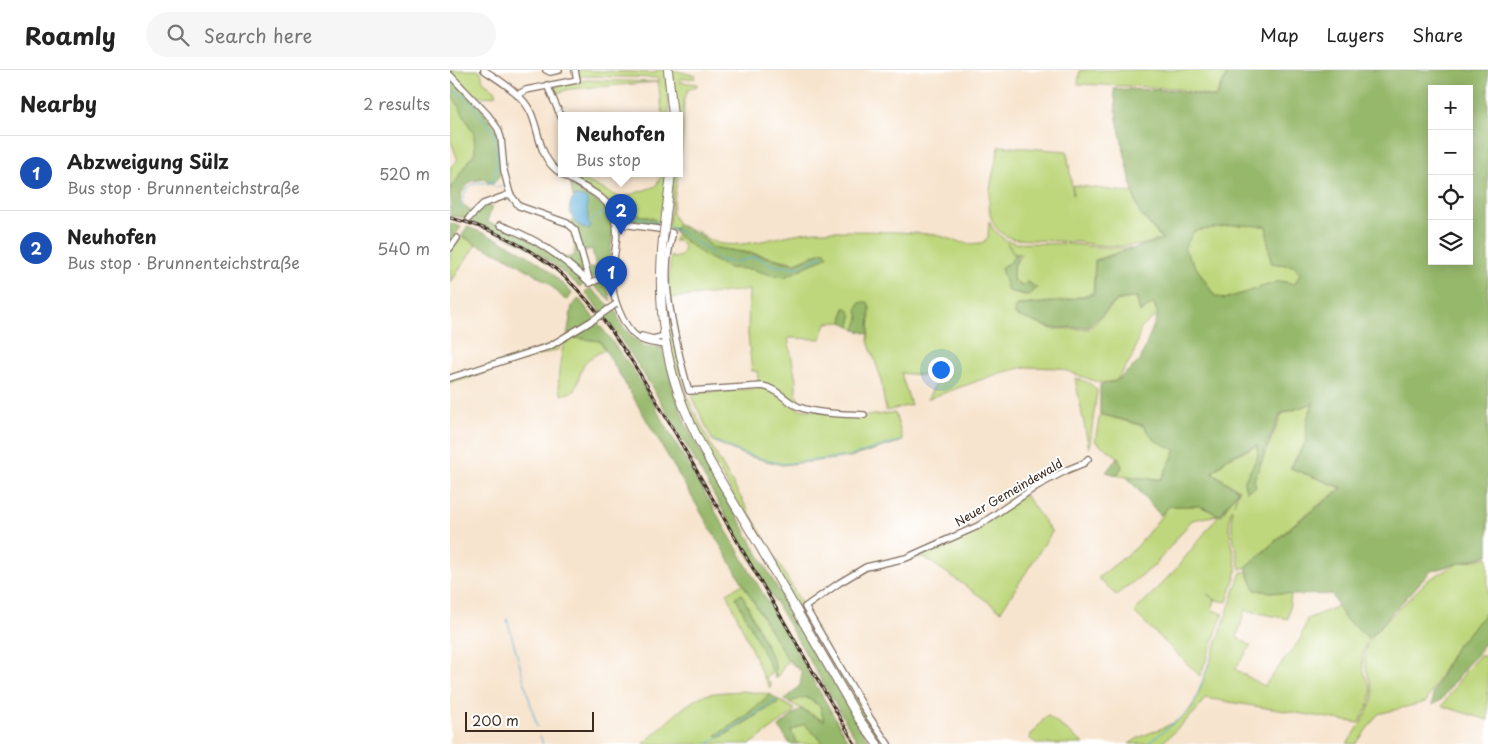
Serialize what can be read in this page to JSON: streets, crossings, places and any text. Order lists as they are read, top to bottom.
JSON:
{
  "streets": {
    "street": ["Neuer Gemeindewald"]
  },
  "scale_bar": "200 m",
  "page": {
    "header": "Roamly",
    "search": "Search here",
    "nav": ["Map", "Layers", "Share"],
    "heading": ["Nearby", "2 results"],
    "map_buttons": ["+", "−"],
    "popup": ["Neuhofen", "Bus stop"],
    "list": [
      {
        "mark": "1",
        "name": "Abzweigung Sülz",
        "note": "Bus stop · Brunnenteichstraße",
        "value": "520 m"
      },
      {
        "mark": "2",
        "name": "Neuhofen",
        "note": "Bus stop · Brunnenteichstraße",
        "value": "540 m"
      }
    ],
    "pins": ["2", "1"],
    "scale": "200 m"
  }
}
